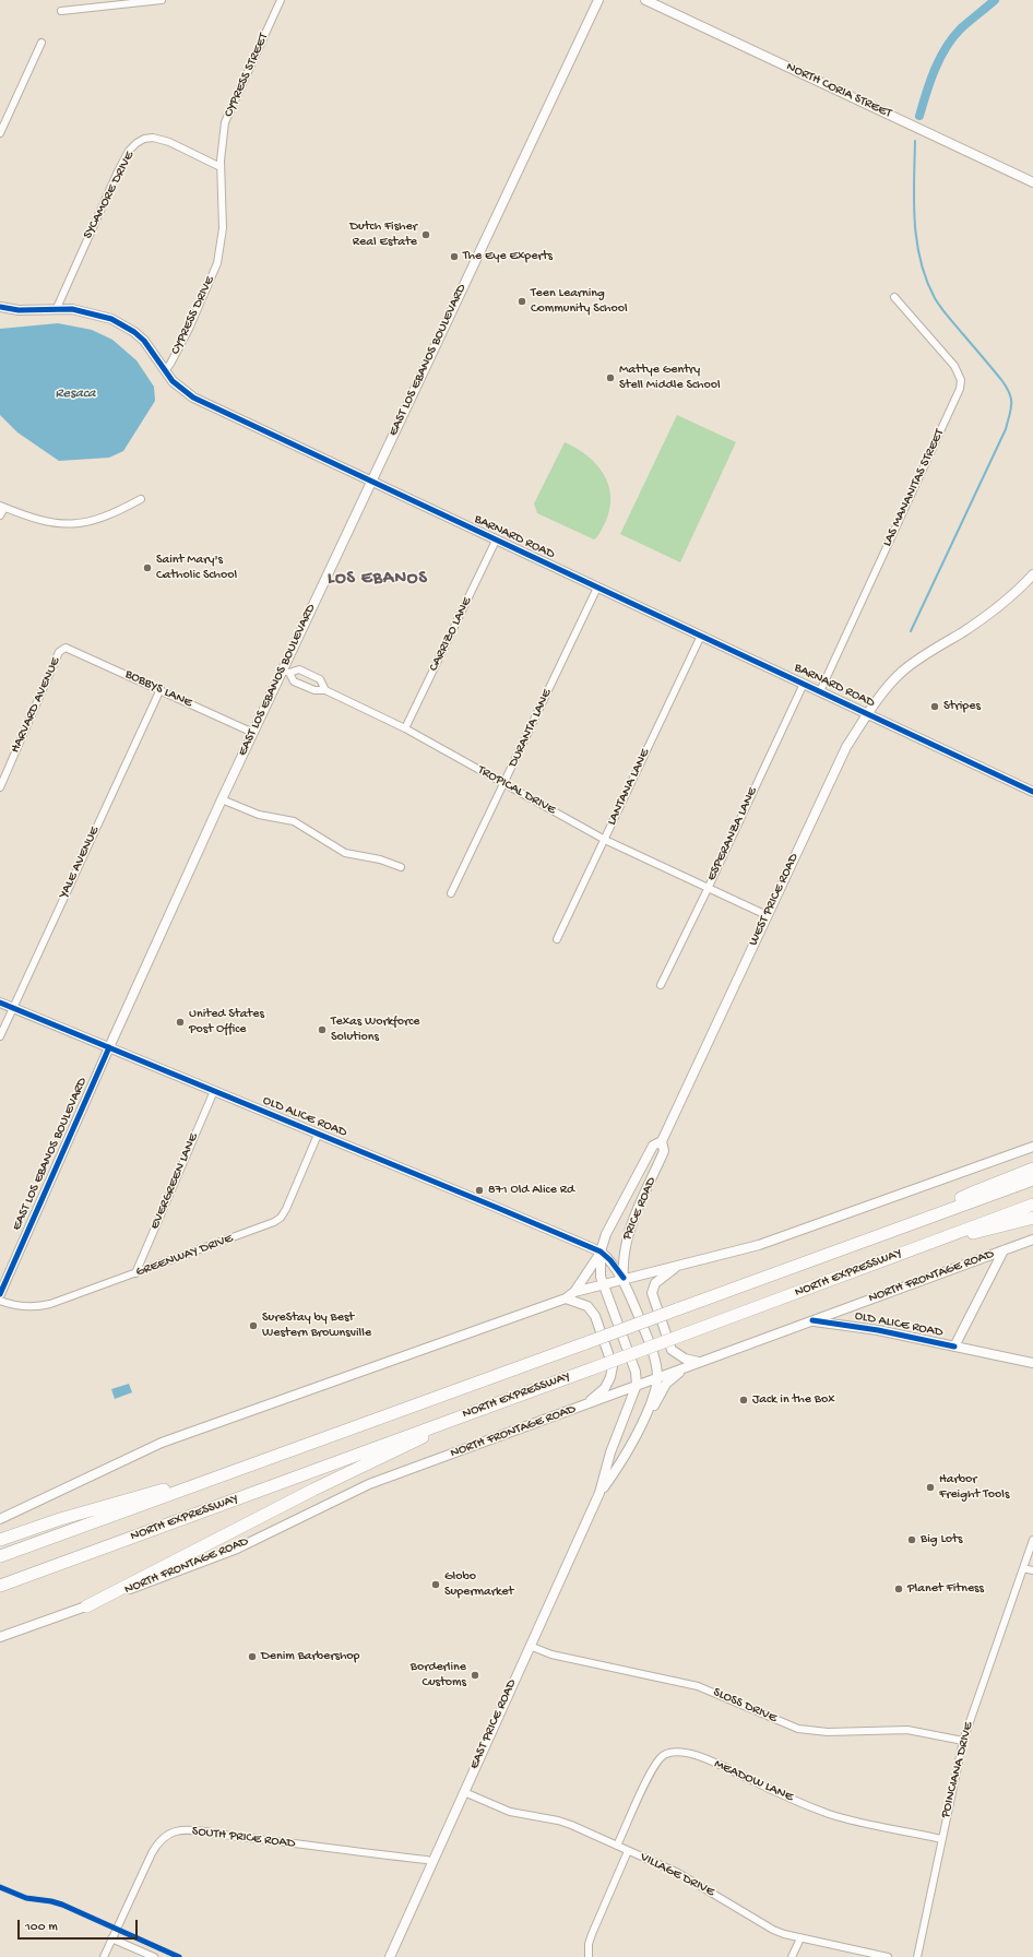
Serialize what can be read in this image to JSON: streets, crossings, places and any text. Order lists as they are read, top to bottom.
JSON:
{
  "streets": {
    "highway": ["NORTH EXPRESSWAY"],
    "main road": [
      "NORTH CORIA STREET",
      "EAST LOS EBANOS BOULEVARD",
      "BARNARD ROAD",
      "WEST PRICE ROAD",
      "OLD ALICE ROAD",
      "PRICE ROAD",
      "NORTH FRONTAGE ROAD",
      "EAST PRICE ROAD"
    ],
    "street": [
      "CYPRESS STREET",
      "SYCAMORE DRIVE",
      "CYPRESS DRIVE",
      "LAS MANANITAS STREET",
      "CARRIZO LANE",
      "BOBBYS LANE",
      "HARVARD AVENUE",
      "DURANTA LANE",
      "LANTANA LANE",
      "TROPICAL DRIVE",
      "ESPERANZA LANE",
      "YALE AVENUE",
      "EVERGREEN LANE",
      "GREENWAY DRIVE",
      "SLOSS DRIVE",
      "POINCIANA DRIVE",
      "MEADOW LANE",
      "SOUTH PRICE ROAD",
      "VILLAGE DRIVE"
    ]
  },
  "crossings": [
    ["CYPRESS STREET", "SYCAMORE DRIVE"],
    ["CYPRESS STREET", "CYPRESS DRIVE"],
    ["SYCAMORE DRIVE", "BARNARD ROAD"],
    ["CYPRESS DRIVE", "BARNARD ROAD"],
    ["EAST LOS EBANOS BOULEVARD", "BARNARD ROAD"],
    ["EAST LOS EBANOS BOULEVARD", "BOBBYS LANE"],
    ["EAST LOS EBANOS BOULEVARD", "TROPICAL DRIVE"],
    ["EAST LOS EBANOS BOULEVARD", "OLD ALICE ROAD"],
    ["LAS MANANITAS STREET", "BARNARD ROAD"],
    ["BARNARD ROAD", "CARRIZO LANE"],
    ["BARNARD ROAD", "DURANTA LANE"],
    ["BARNARD ROAD", "LANTANA LANE"],
    ["BARNARD ROAD", "ESPERANZA LANE"],
    ["BARNARD ROAD", "WEST PRICE ROAD"],
    ["CARRIZO LANE", "TROPICAL DRIVE"],
    ["BOBBYS LANE", "HARVARD AVENUE"],
    ["BOBBYS LANE", "YALE AVENUE"],
    ["DURANTA LANE", "TROPICAL DRIVE"],
    ["LANTANA LANE", "TROPICAL DRIVE"],
    ["TROPICAL DRIVE", "ESPERANZA LANE"],
    ["TROPICAL DRIVE", "WEST PRICE ROAD"],
    ["YALE AVENUE", "OLD ALICE ROAD"],
    ["WEST PRICE ROAD", "OLD ALICE ROAD"],
    ["WEST PRICE ROAD", "PRICE ROAD"],
    ["OLD ALICE ROAD", "EVERGREEN LANE"],
    ["OLD ALICE ROAD", "GREENWAY DRIVE"],
    ["OLD ALICE ROAD", "NORTH FRONTAGE ROAD"],
    ["EVERGREEN LANE", "GREENWAY DRIVE"],
    ["PRICE ROAD", "EAST PRICE ROAD"],
    ["NORTH FRONTAGE ROAD", "EAST PRICE ROAD"],
    ["SLOSS DRIVE", "EAST PRICE ROAD"],
    ["SLOSS DRIVE", "POINCIANA DRIVE"],
    ["EAST PRICE ROAD", "SOUTH PRICE ROAD"],
    ["EAST PRICE ROAD", "VILLAGE DRIVE"],
    ["POINCIANA DRIVE", "MEADOW LANE"],
    ["MEADOW LANE", "VILLAGE DRIVE"]
  ],
  "districts": ["LOS EBANOS"],
  "water": ["Resaca"],
  "places": [
    "Dutch Fisher Real Estate",
    "The Eye Experts",
    "Teen Learning Community School",
    "Mattye Gentry Stell Middle School",
    "Saint Mary's Catholic School",
    "Stripes",
    "United States Post Office",
    "Texas Workforce Solutions",
    "871 Old Alice Rd",
    "SureStay by Best Western Brownsville",
    "Jack in the Box",
    "Harbor Freight Tools",
    "Big Lots",
    "Globo Supermarket",
    "Planet Fitness",
    "Denim Barbershop",
    "Borderline Customs"
  ],
  "scale_bar": "100 m"
}
